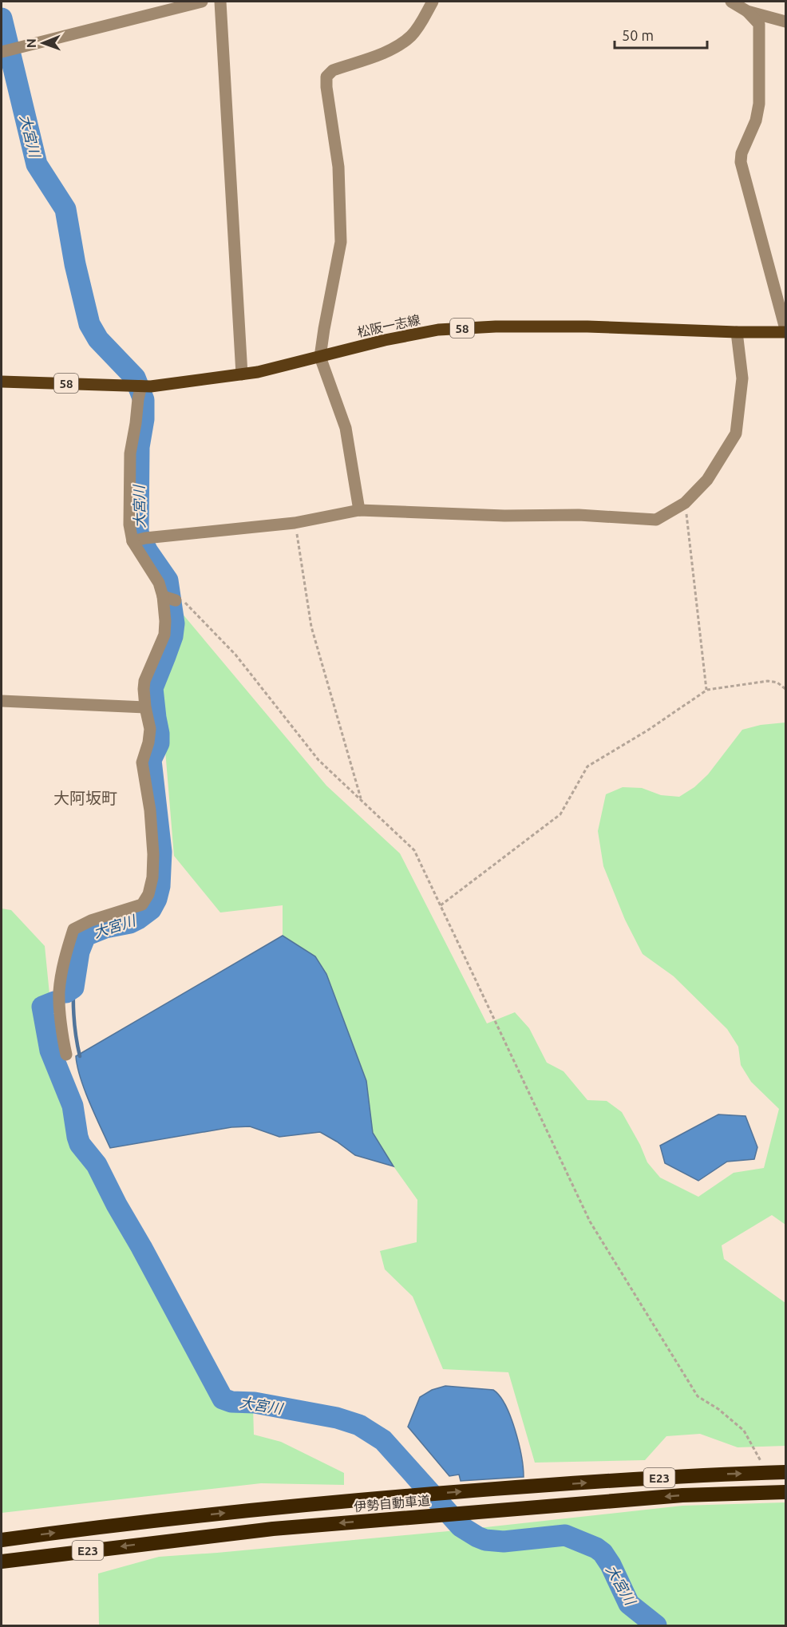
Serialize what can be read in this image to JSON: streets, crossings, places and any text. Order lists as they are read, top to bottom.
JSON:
{
  "streets": {
    "highway": ["E23", "伊勢自動車道"],
    "main road": ["松阪一志線", "58"]
  },
  "districts": ["大阿坂町"],
  "water": ["大宮川"],
  "scale_bar": "50 m",
  "north": "left"
}
